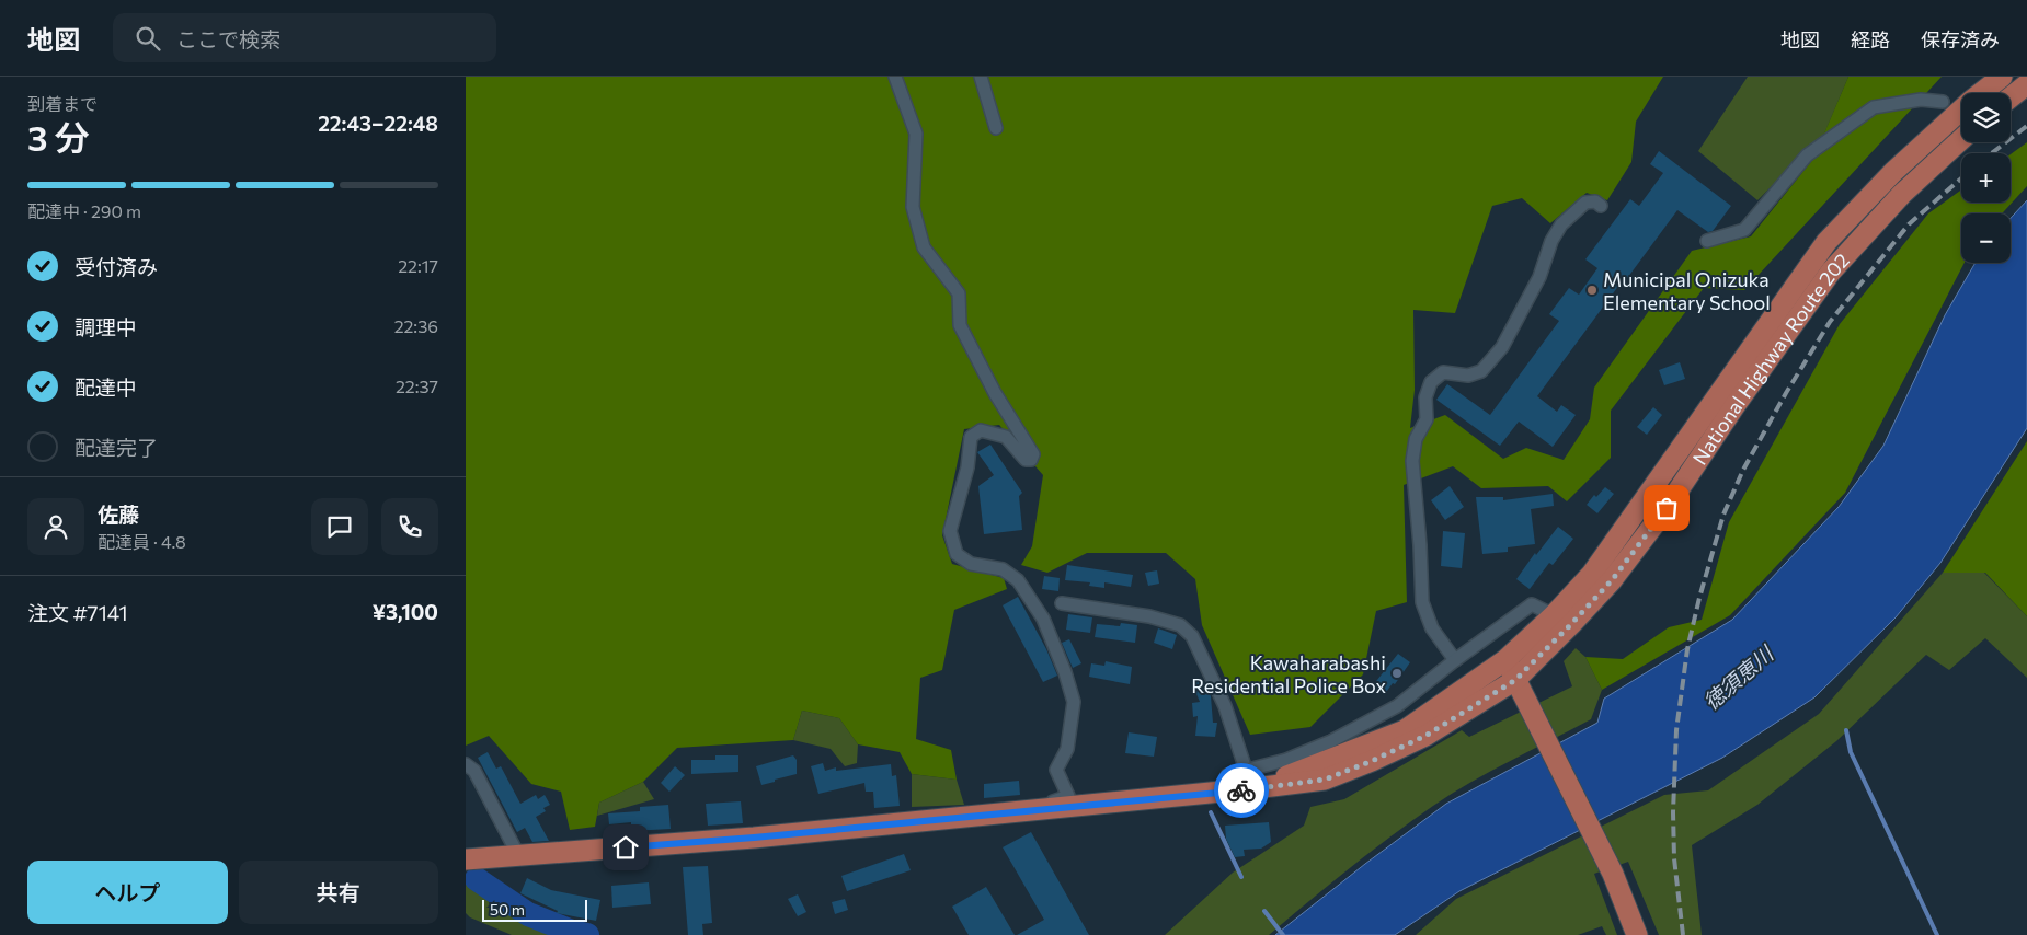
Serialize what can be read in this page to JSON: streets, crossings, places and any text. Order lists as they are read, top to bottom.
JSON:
{
  "streets": {
    "highway": ["National Highway Route 202"]
  },
  "water": ["徳須恵川"],
  "places": ["Municipal Onizuka Elementary School", "Kawaharabashi Residential Police Box"],
  "scale_bar": "50 m",
  "page": {
    "header": "地図",
    "search": "ここで検索",
    "nav": ["地図", "経路", "保存済み"],
    "heading": ["3 分", "到着まで", "22:43–22:48"],
    "panel": [
      "佐藤",
      "配達員 · 4.8",
      "注文 #7141",
      "¥3,100"
    ],
    "map_buttons": ["+", "−"],
    "bar": "配達中 · 290 m",
    "list": [
      ["受付済み", "22:17"],
      ["調理中", "22:36"],
      ["配達中", "22:37"],
      "配達完了"
    ],
    "buttons": ["ヘルプ", "共有"],
    "scale": "50 m"
  }
}
